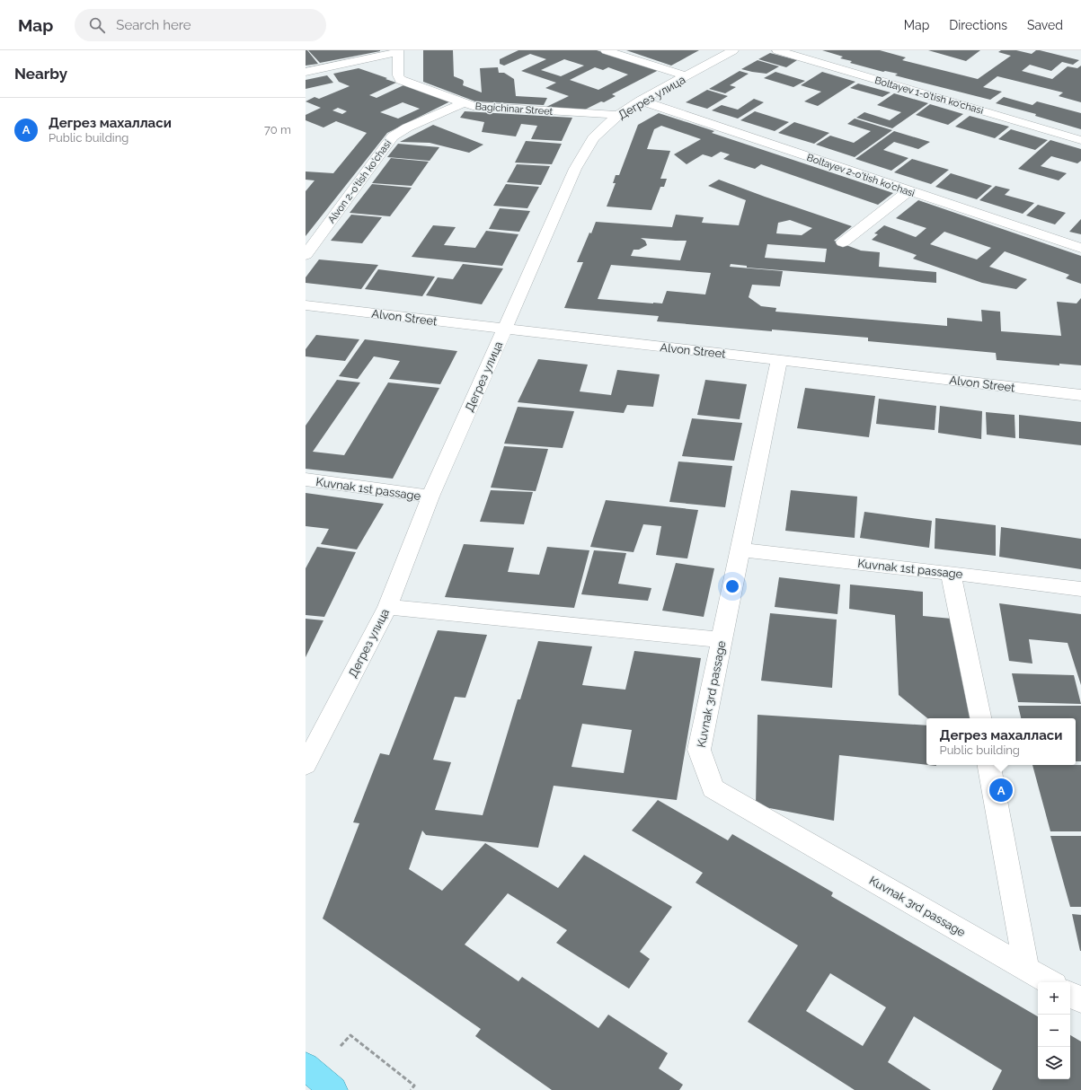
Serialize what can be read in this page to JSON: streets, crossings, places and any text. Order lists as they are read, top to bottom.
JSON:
{
  "streets": {
    "street": [
      "Boltayev 1-o'tish ko'chasi",
      "Дегрез улица",
      "Bаgichinar Street",
      "Boltayev 2-o'tish ko'chasi",
      "Alvon 2-o'tish ko'chasi",
      "Alvon Street",
      "Kuvnak 1st passage",
      "Kuvnak 3rd passage"
    ]
  },
  "crossings": [
    ["Дегрез улица", "Bаgichinar Street"],
    ["Дегрез улица", "Boltayev 2-o'tish ko'chasi"],
    ["Дегрез улица", "Alvon Street"],
    ["Дегрез улица", "Kuvnak 1st passage"],
    ["Bаgichinar Street", "Alvon 2-o'tish ko'chasi"],
    ["Alvon Street", "Kuvnak 3rd passage"],
    ["Kuvnak 1st passage", "Kuvnak 3rd passage"]
  ],
  "page": {
    "header": "Map",
    "search": "Search here",
    "nav": ["Map", "Directions", "Saved"],
    "heading": "Nearby",
    "list": [
      {
        "mark": "A",
        "name": "Дегрез махалласи",
        "note": "Public building",
        "value": "70 m"
      }
    ],
    "popup": ["Дегрез махалласи", "Public building"],
    "pins": "A",
    "map_buttons": ["+", "−"]
  }
}
